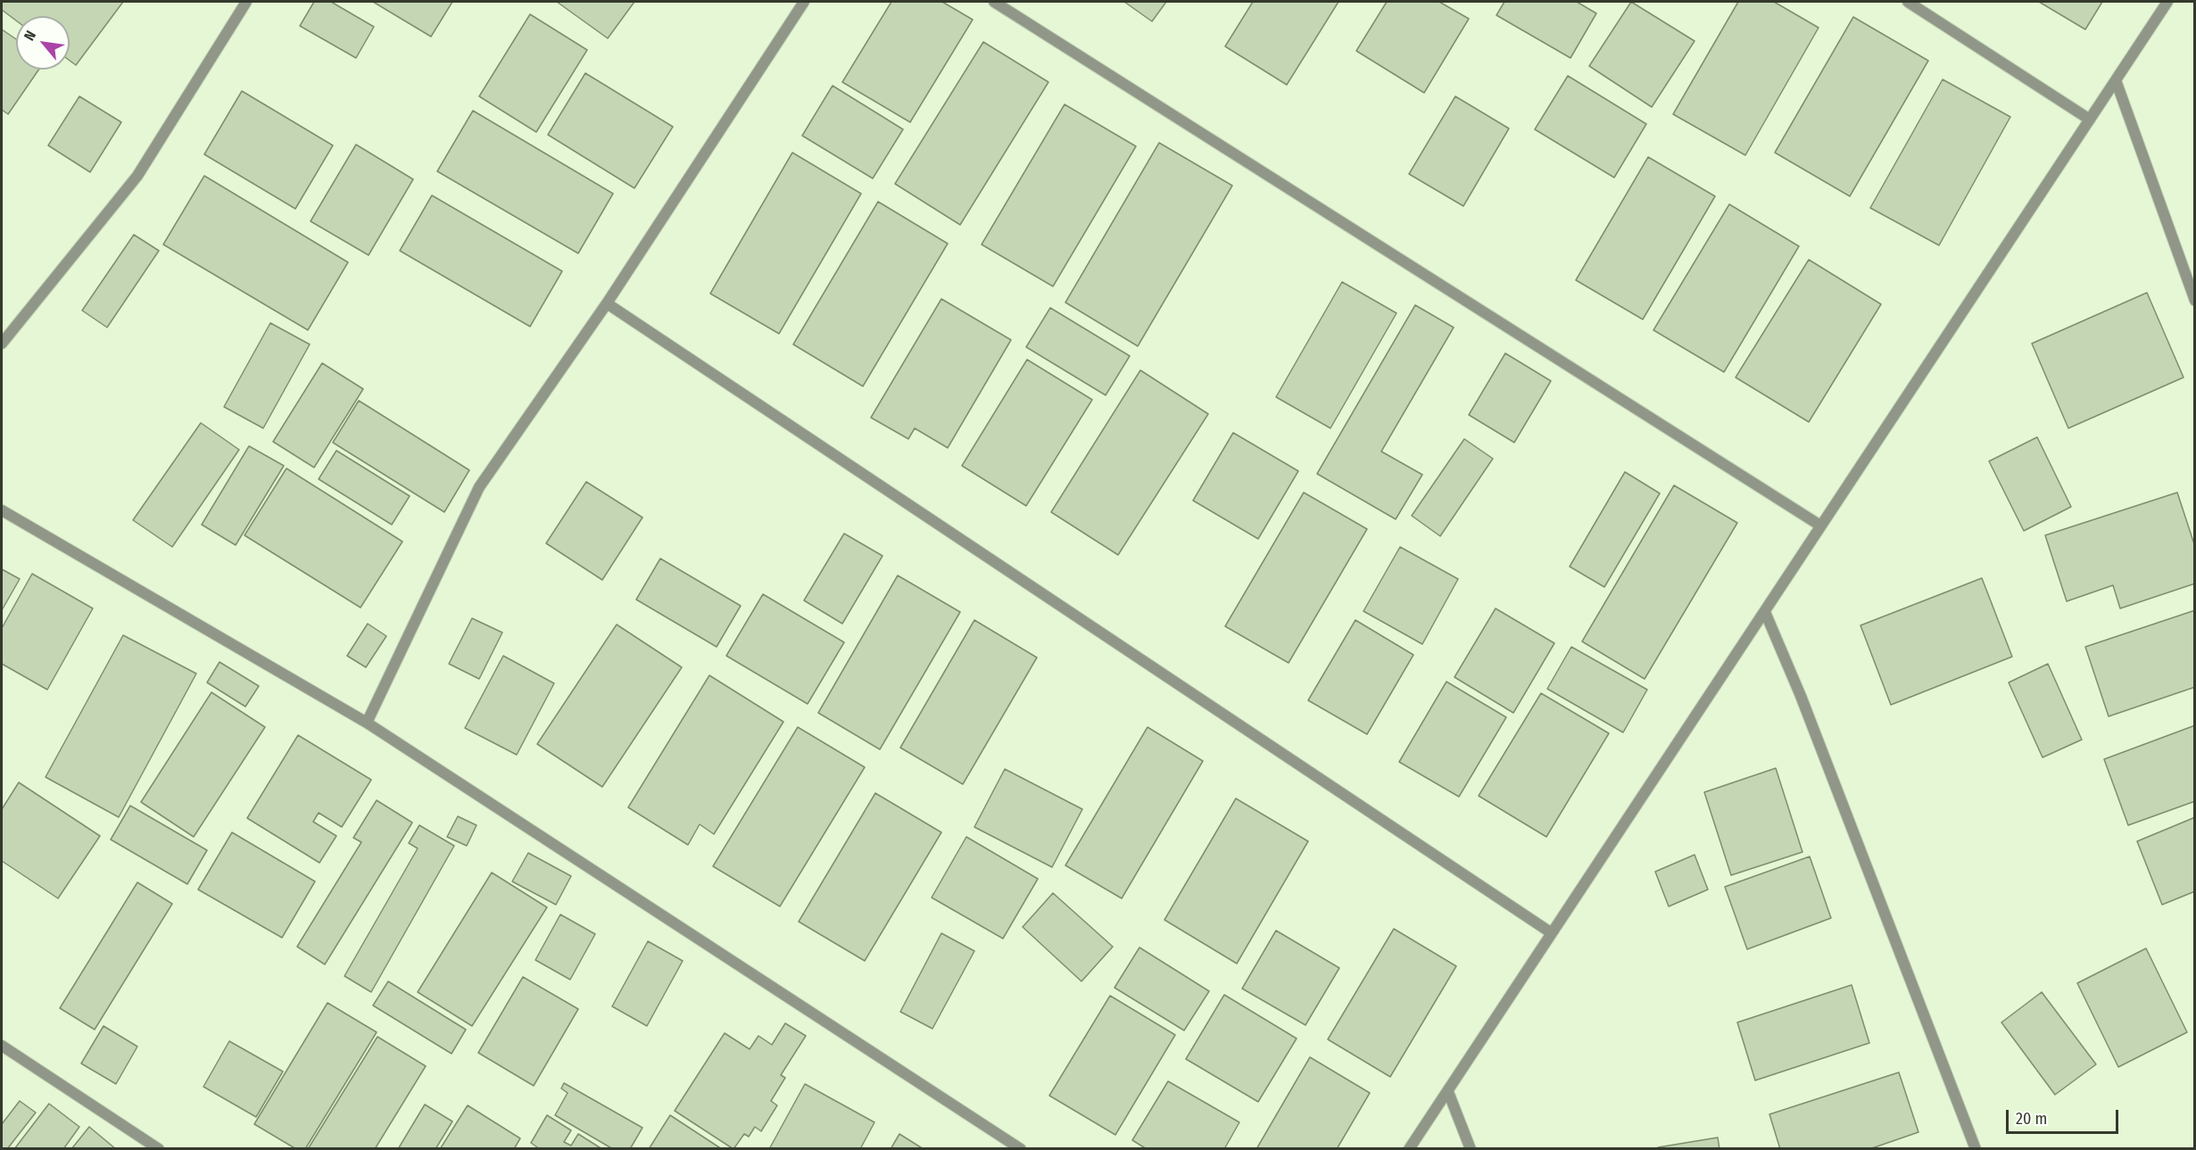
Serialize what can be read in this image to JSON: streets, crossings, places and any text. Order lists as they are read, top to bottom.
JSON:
{
  "scale_bar": "20 m",
  "north": "top left"
}
